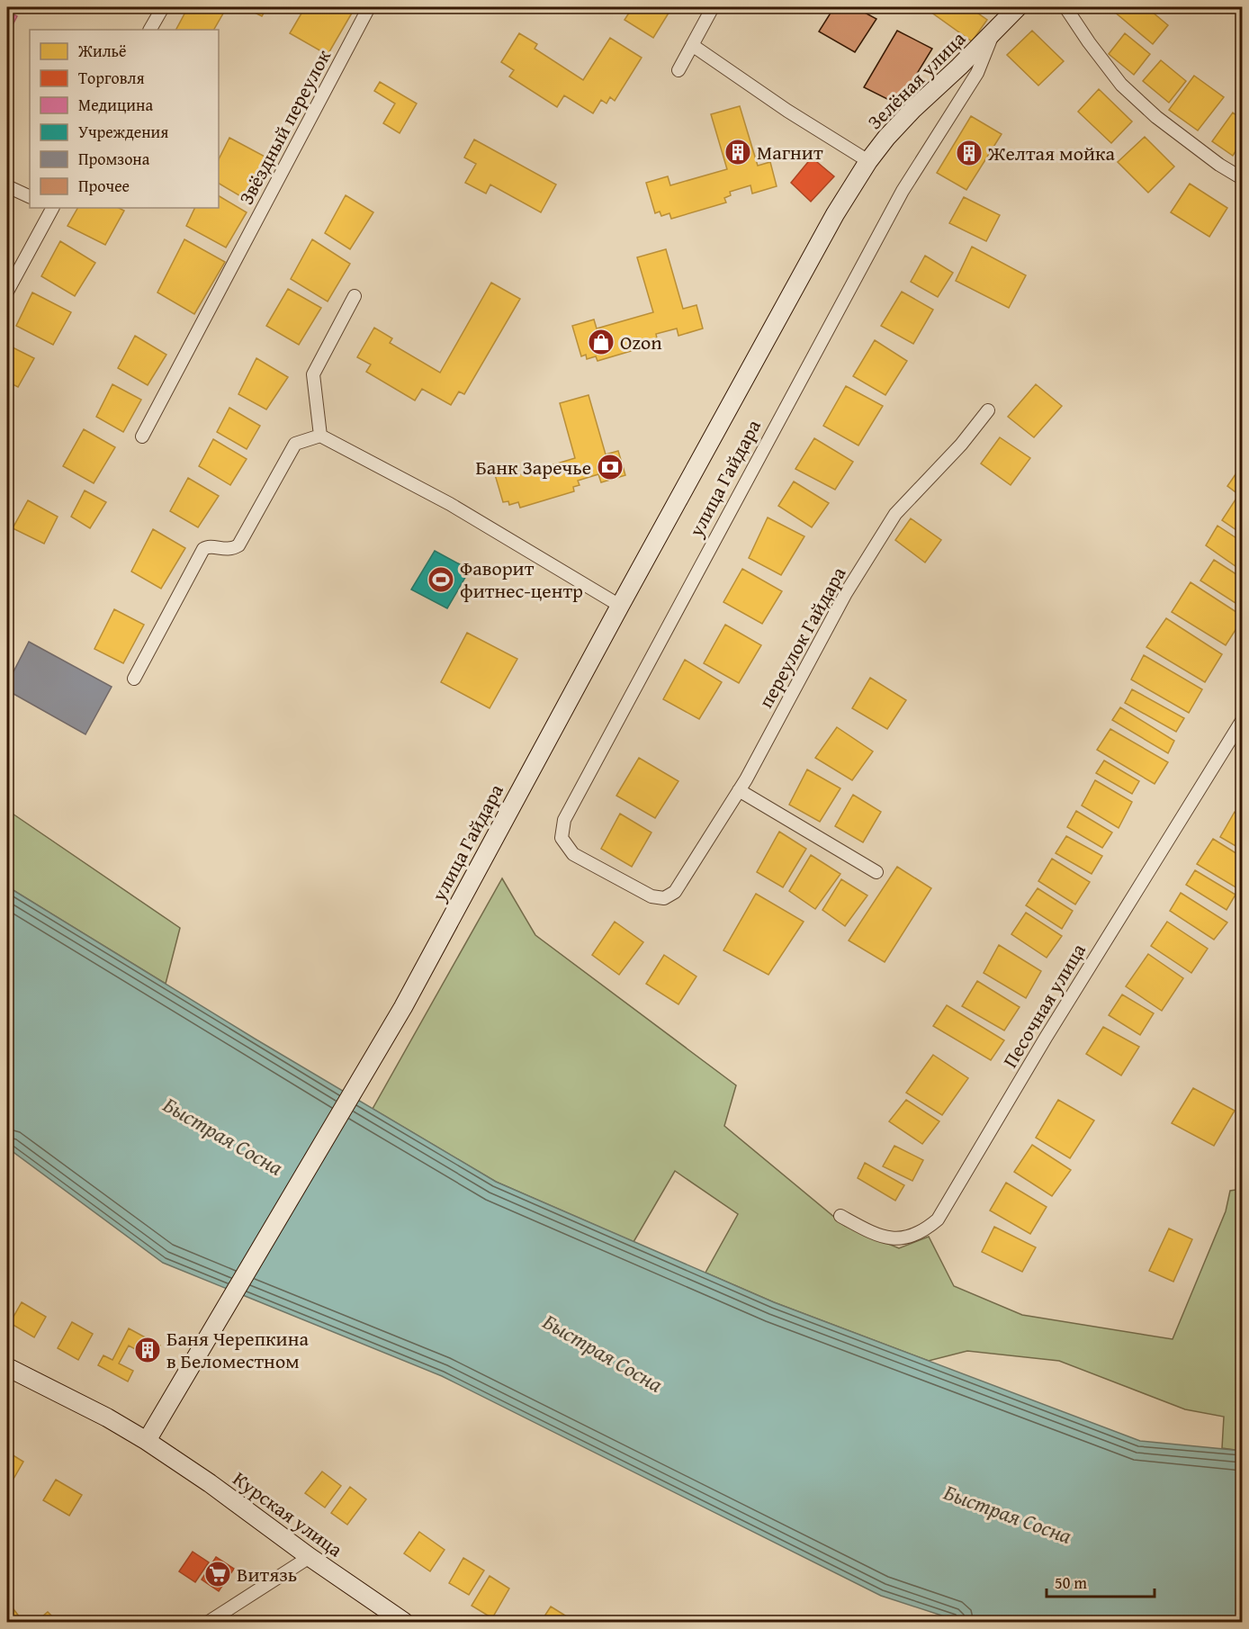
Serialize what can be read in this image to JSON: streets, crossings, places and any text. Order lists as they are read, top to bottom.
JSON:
{
  "streets": {
    "main road": ["Зелёная улица", "улица Гайдара", "Курская улица"],
    "street": ["Звёздный переулок", "переулок Гайдара", "Песочная улица"]
  },
  "crossings": [
    ["Зелёная улица", "улица Гайдара"],
    ["улица Гайдара", "переулок Гайдара"],
    ["улица Гайдара", "Курская улица"]
  ],
  "water": ["Быстрая Сосна"],
  "places": {
    "building": ["Магнит", "Желтая мойка", "Баня Черепкина в Беломестном"],
    "shop": ["Ozon"],
    "bank": ["Банк Заречье"],
    "sports": ["Фаворит фитнес-центр"],
    "supermarket": ["Витязь"]
  },
  "legend": [
    "Жильё",
    "Торговля",
    "Медицина",
    "Учреждения",
    "Промзона",
    "Прочее"
  ],
  "scale_bar": "50 m"
}
